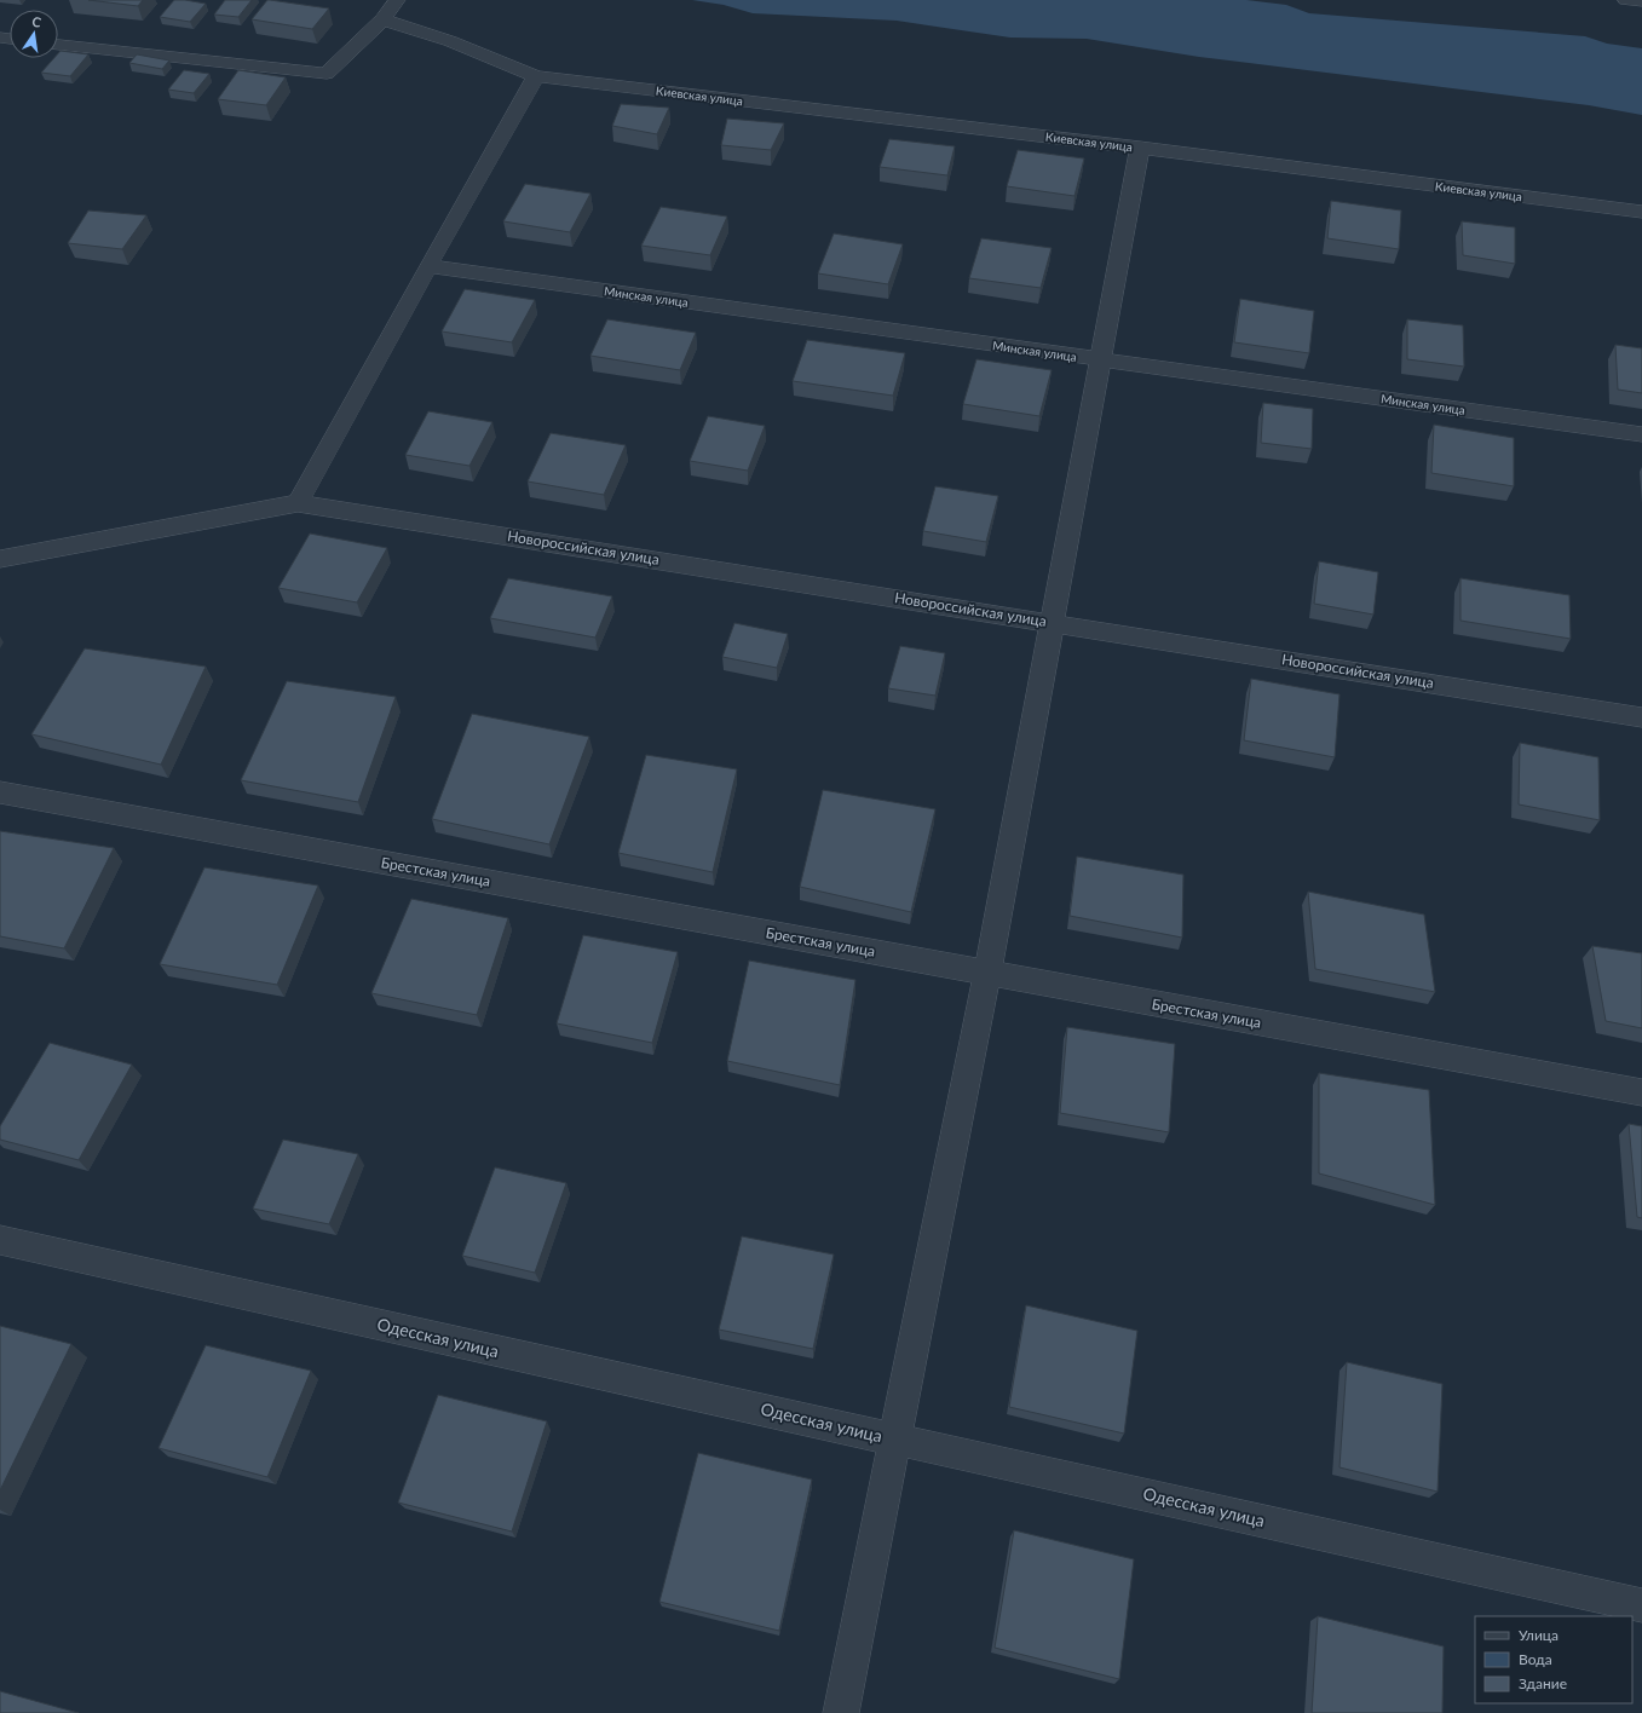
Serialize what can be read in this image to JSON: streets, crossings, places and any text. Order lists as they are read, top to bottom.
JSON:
{
  "streets": {
    "street": [
      "Киевская улица",
      "Минская улица",
      "Новороссийская улица",
      "Брестская улица",
      "Одесская улица"
    ]
  },
  "legend": ["Улица", "Вода", "Здание"],
  "north": "top"
}
